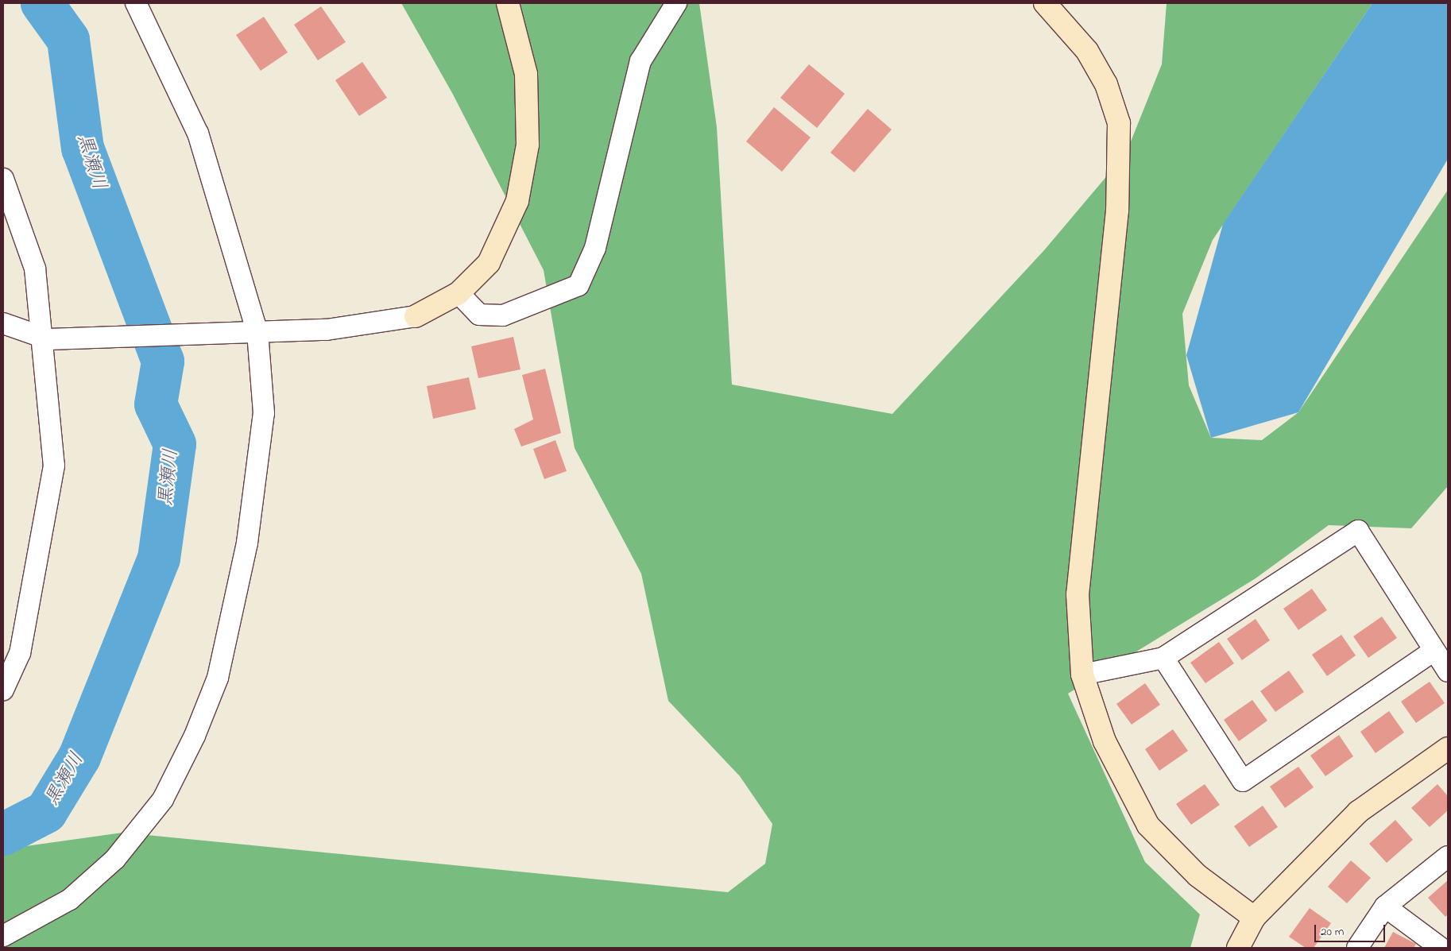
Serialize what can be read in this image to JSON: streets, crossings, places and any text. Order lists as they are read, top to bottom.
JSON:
{
  "water": ["黒瀬川"],
  "scale_bar": "20 m"
}
